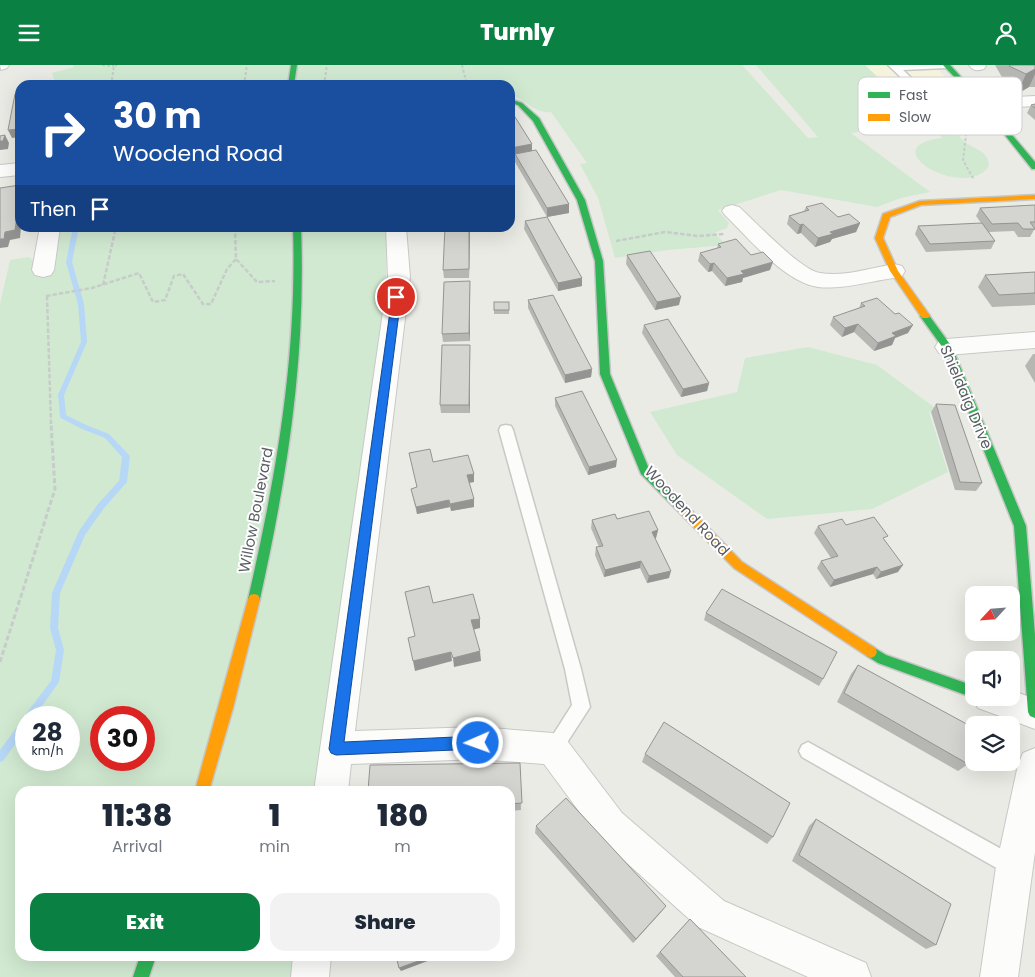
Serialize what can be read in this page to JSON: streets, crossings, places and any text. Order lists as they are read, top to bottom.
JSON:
{
  "streets": {
    "street": ["Shieldaig Drive", "Willow Boulevard", "Woodend Road"]
  },
  "legend": ["Fast", "Slow"],
  "north": "bottom left",
  "page": {
    "header": "Turnly",
    "turn": ["30 m", "Woodend Road"],
    "then": "Then",
    "speed": "28 km/h",
    "limit": "30",
    "eta": [
      "11:38",
      "Arrival",
      "1",
      "min",
      "180",
      "m"
    ],
    "buttons": ["Exit", "Share"]
  }
}
